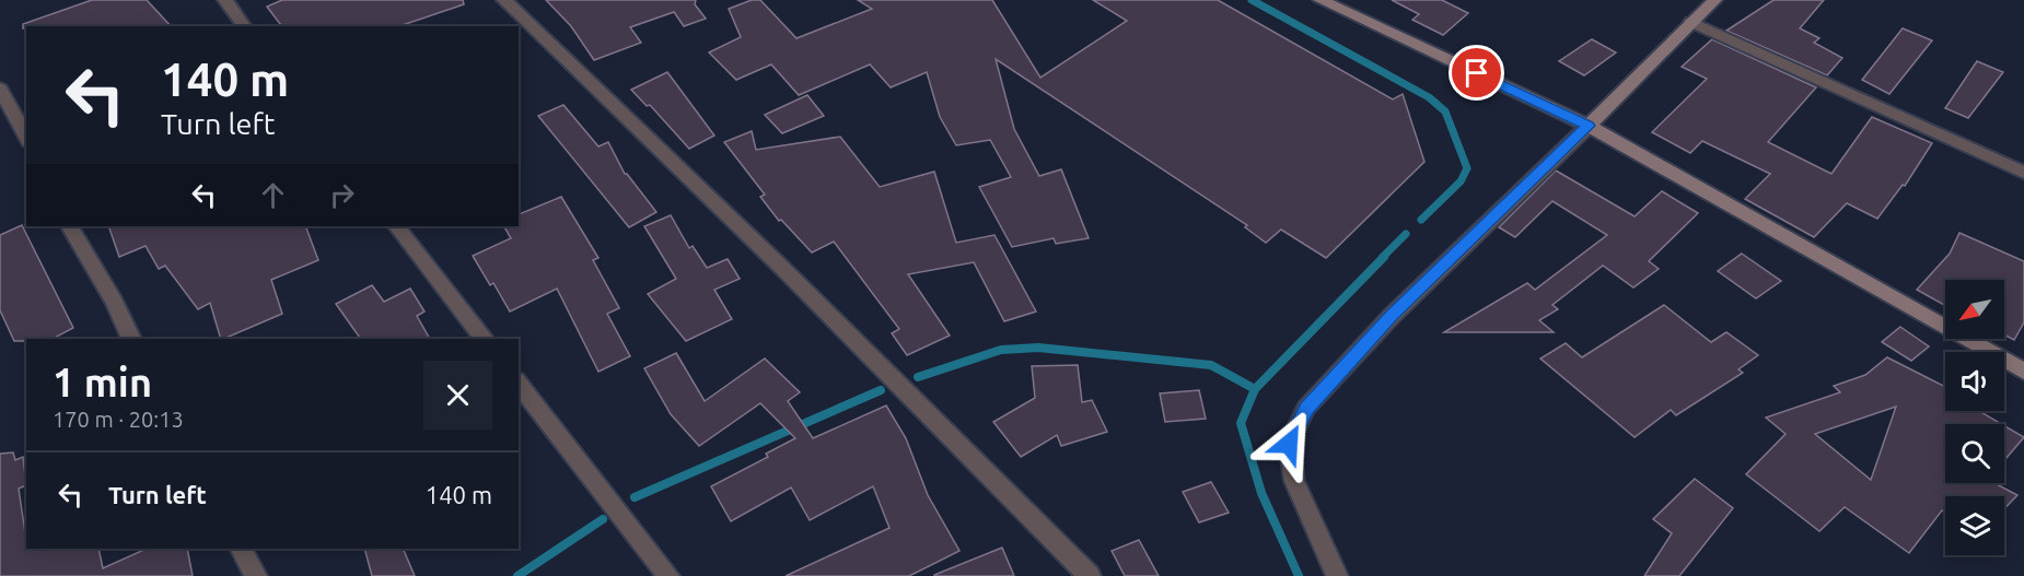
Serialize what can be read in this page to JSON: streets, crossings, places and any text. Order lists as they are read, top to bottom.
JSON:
{
  "north": "bottom left",
  "page": {
    "turn": ["140 m", "Turn left"],
    "heading": ["1 min", "170 m · 20:13"],
    "list": [
      {
        "name": "Turn left",
        "value": "140 m"
      }
    ]
  }
}
